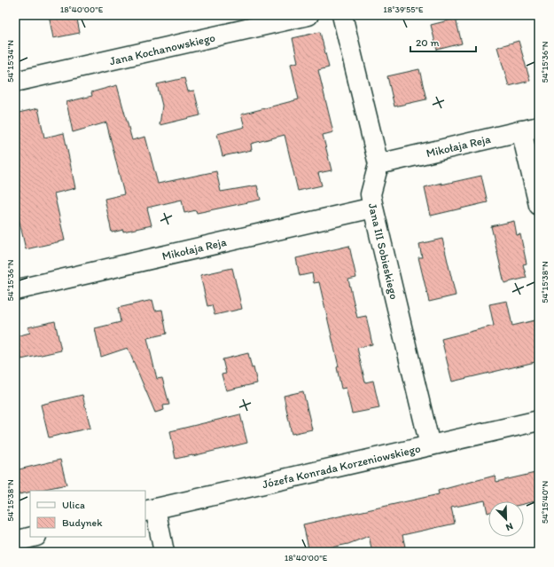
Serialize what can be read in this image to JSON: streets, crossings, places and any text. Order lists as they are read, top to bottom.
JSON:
{
  "streets": {
    "street": [
      "Jana Kochanowskiego",
      "Mikołaja Reja",
      "Jana III Sobieskiego",
      "Józefa Konrada Korzeniowskiego"
    ]
  },
  "crossings": [
    ["Mikołaja Reja", "Jana III Sobieskiego"],
    ["Jana III Sobieskiego", "Józefa Konrada Korzeniowskiego"]
  ],
  "legend": ["Ulica", "Budynek"],
  "scale_bar": "20 m",
  "north": "bottom right",
  "coordinates": [
    "18°40'00\"E",
    "18°39'55\"E",
    "54°15'34\"N",
    "54°15'36\"N",
    "54°15'38\"N",
    "54°15'40\"N"
  ]
}
